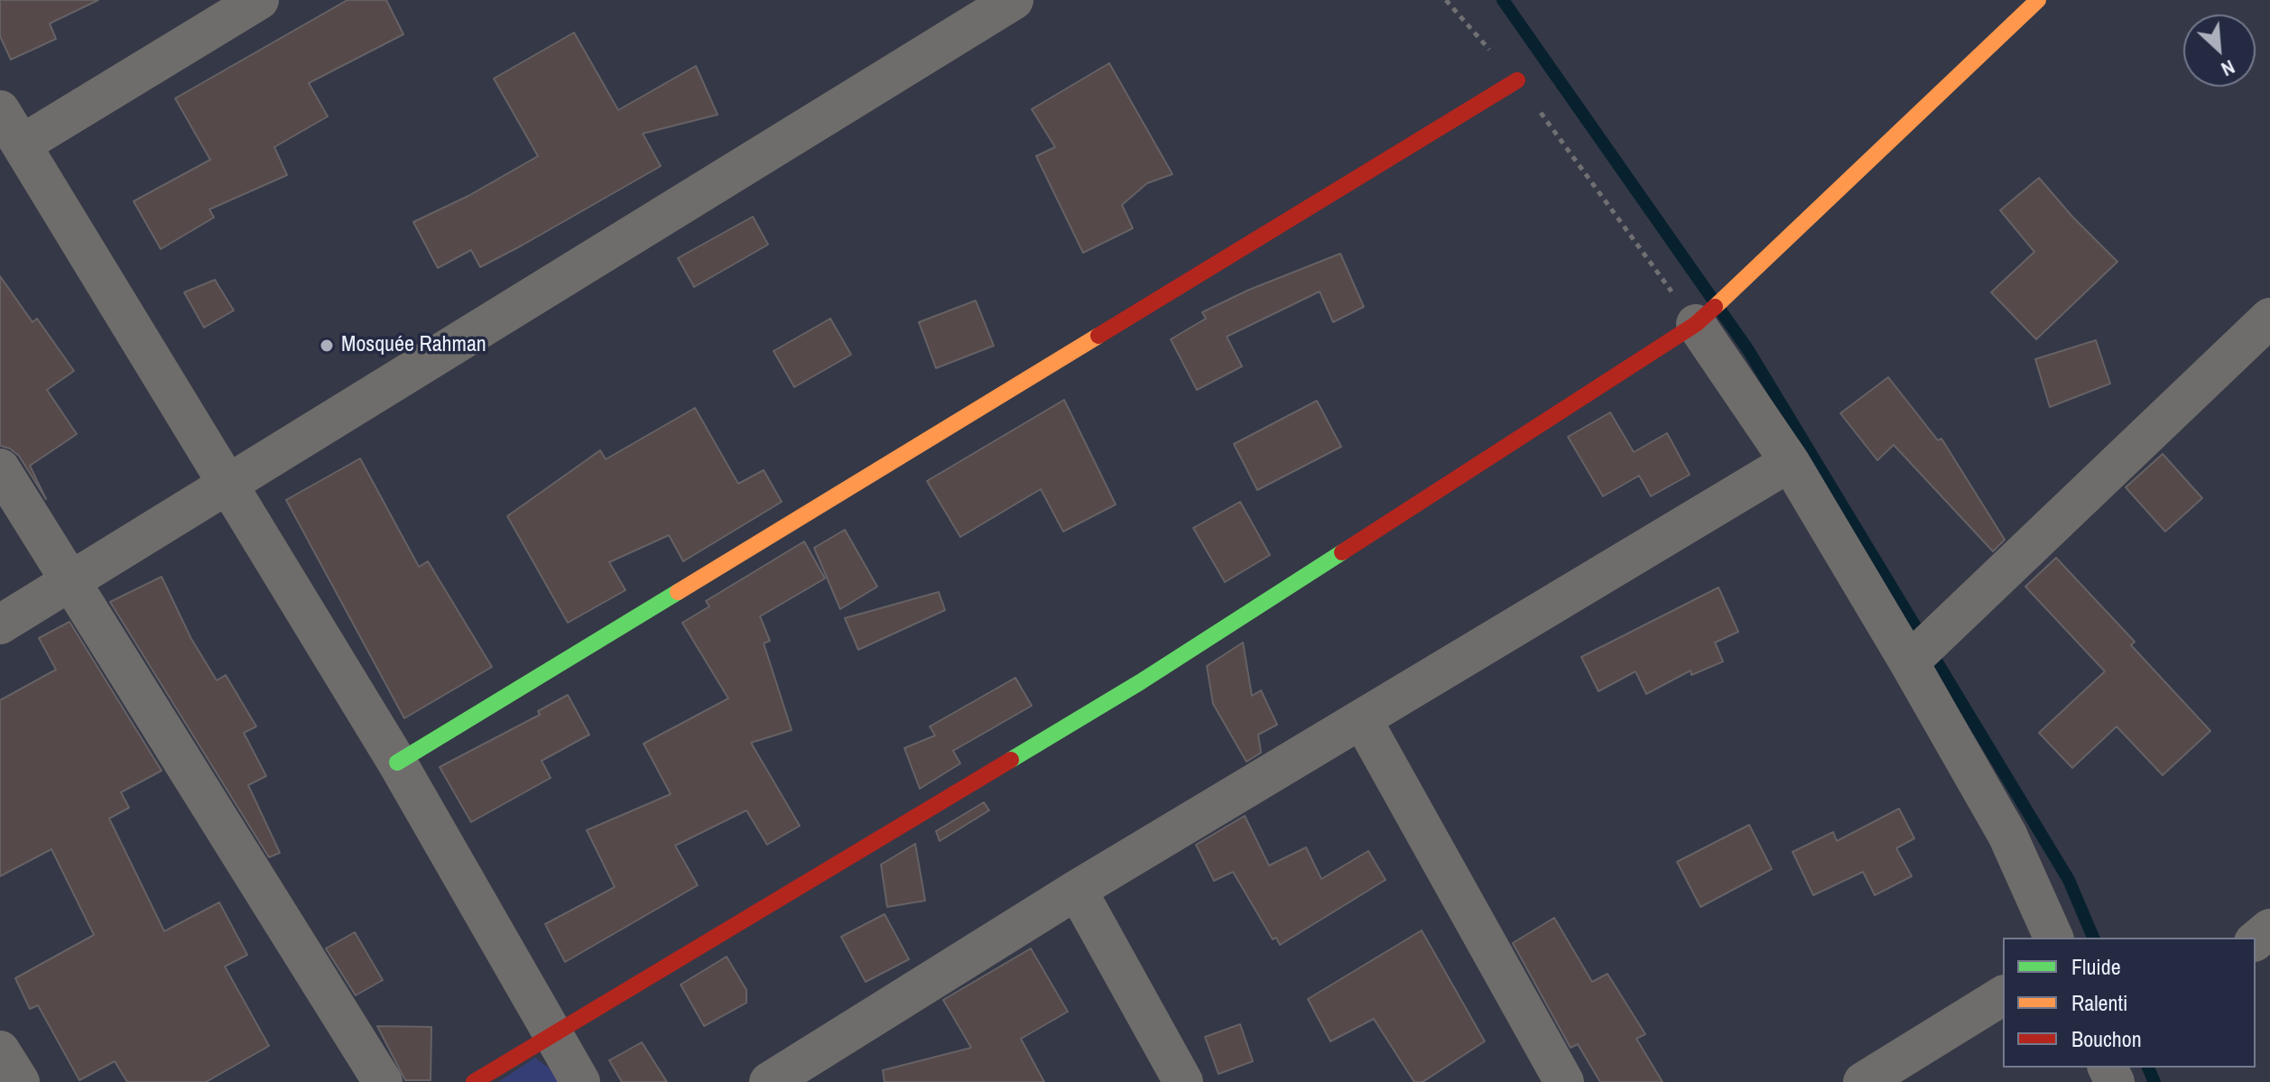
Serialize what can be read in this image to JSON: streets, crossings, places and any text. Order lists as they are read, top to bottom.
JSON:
{
  "places": ["Mosquée Rahman"],
  "legend": ["Fluide", "Ralenti", "Bouchon"],
  "north": "bottom right"
}
